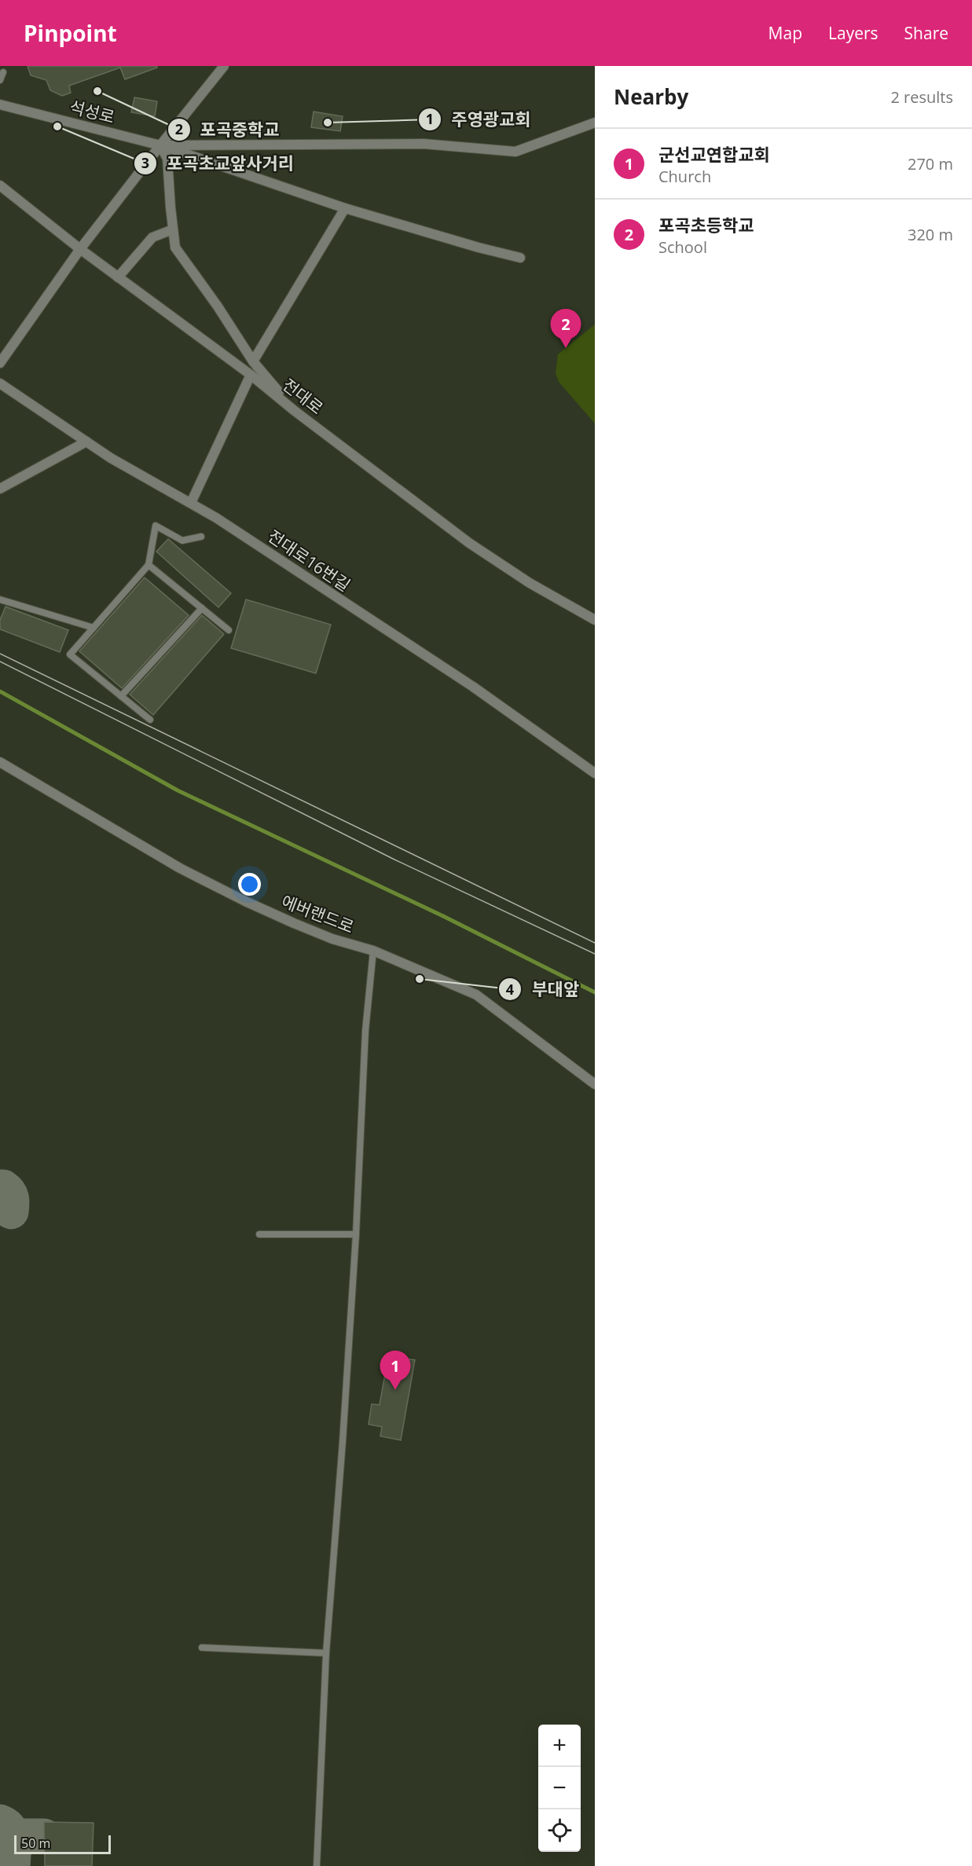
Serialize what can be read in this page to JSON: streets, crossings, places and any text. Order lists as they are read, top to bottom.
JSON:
{
  "streets": {
    "street": [
      "석성로",
      "전대로",
      "전대로16번길",
      "에버랜드로"
    ]
  },
  "places": [
    "포곡중학교",
    "주영광교회",
    "포곡초교앞사거리",
    "부대앞"
  ],
  "scale_bar": "50 m",
  "page": {
    "header": "Pinpoint",
    "nav": ["Map", "Layers", "Share"],
    "heading": ["Nearby", "2 results"],
    "list": [
      {
        "mark": "1",
        "name": "군선교연합교회",
        "note": "Church",
        "value": "270 m"
      },
      {
        "mark": "2",
        "name": "포곡초등학교",
        "note": "School",
        "value": "320 m"
      }
    ],
    "pins": ["2", "1"],
    "map_buttons": ["+", "−"],
    "scale": "50 m"
  }
}
